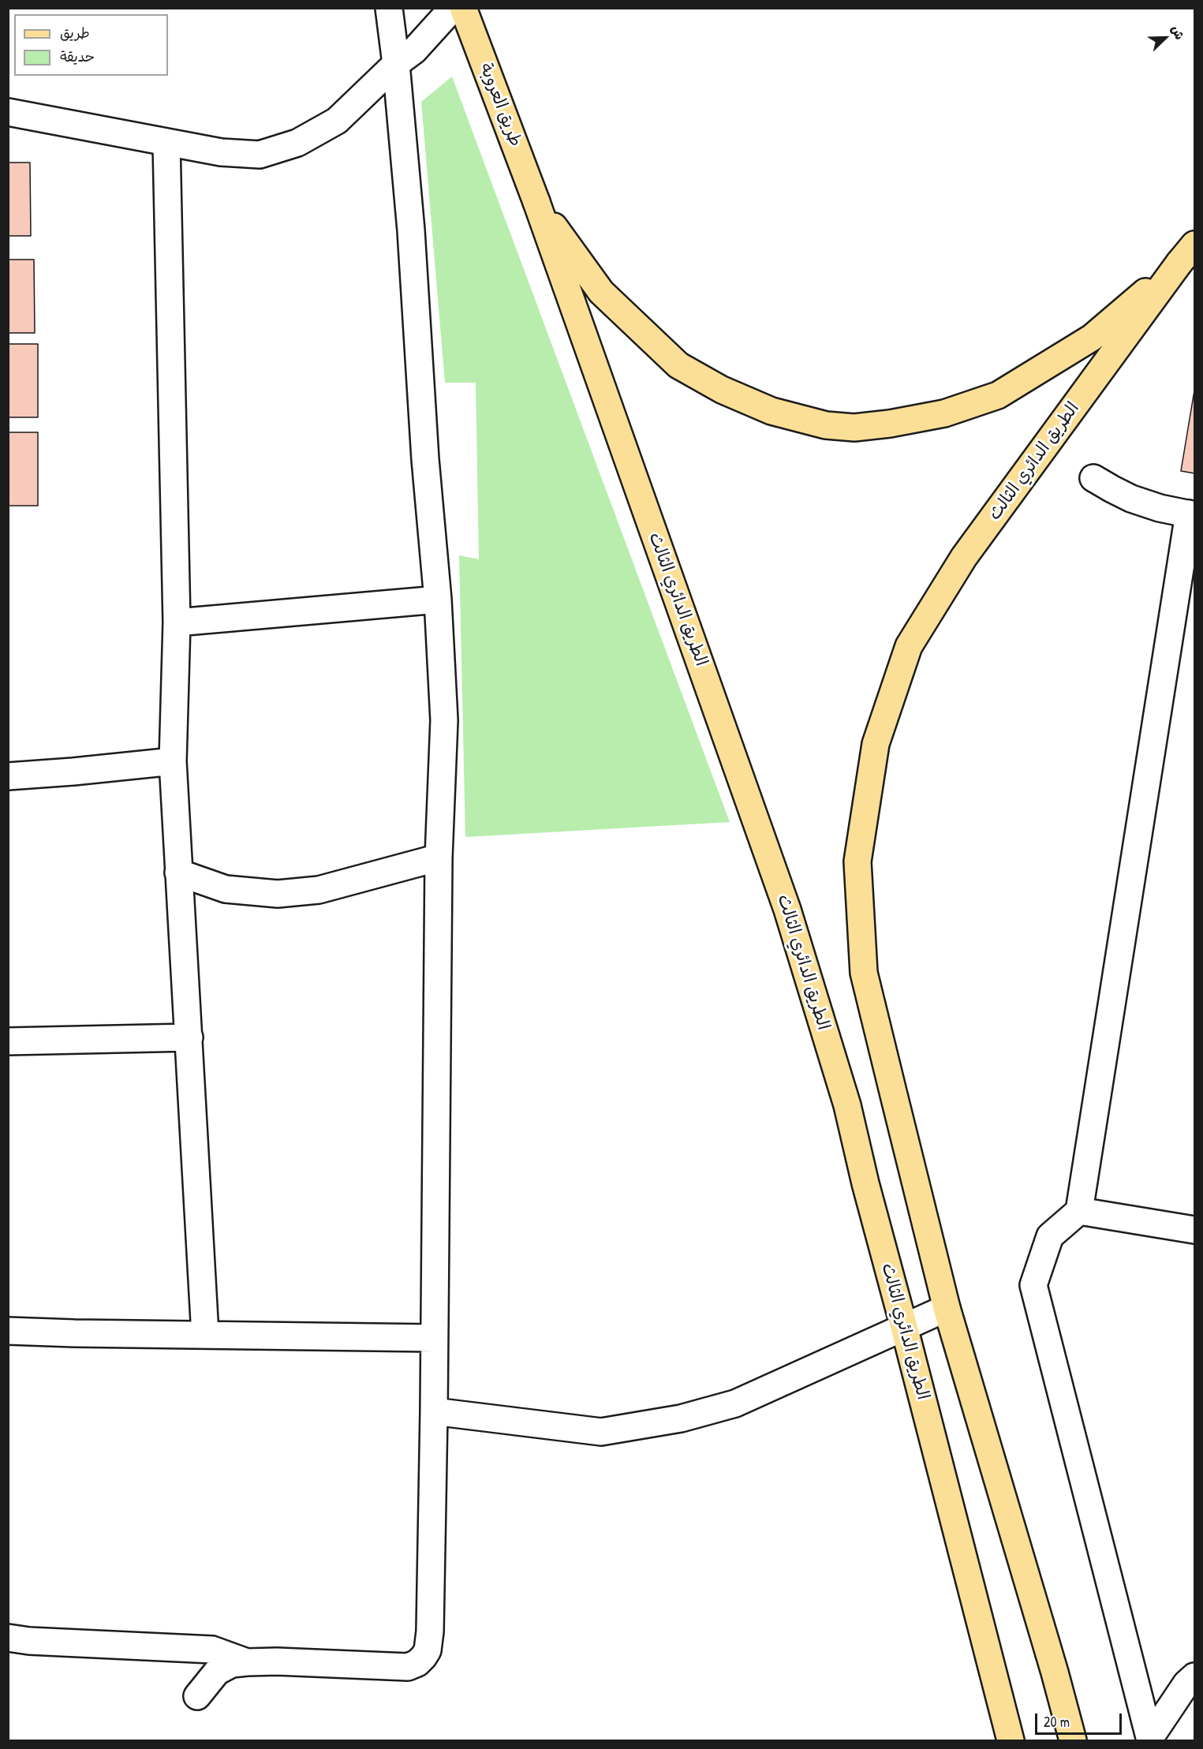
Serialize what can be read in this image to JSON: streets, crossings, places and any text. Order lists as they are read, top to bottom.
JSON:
{
  "streets": {
    "main road": ["طريق العروبة", "الطريق الدائري الثالث"]
  },
  "crossings": [
    ["طريق العروبة", "الطريق الدائري الثالث"]
  ],
  "legend": ["طريق", "حديقة"],
  "scale_bar": "20 m",
  "north": "top right"
}
